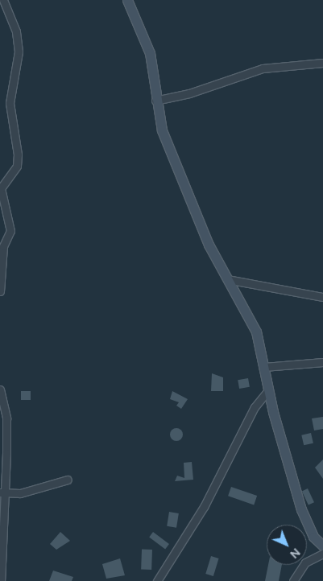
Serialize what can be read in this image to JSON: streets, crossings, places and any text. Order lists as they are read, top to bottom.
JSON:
{
  "north": "bottom right"
}
